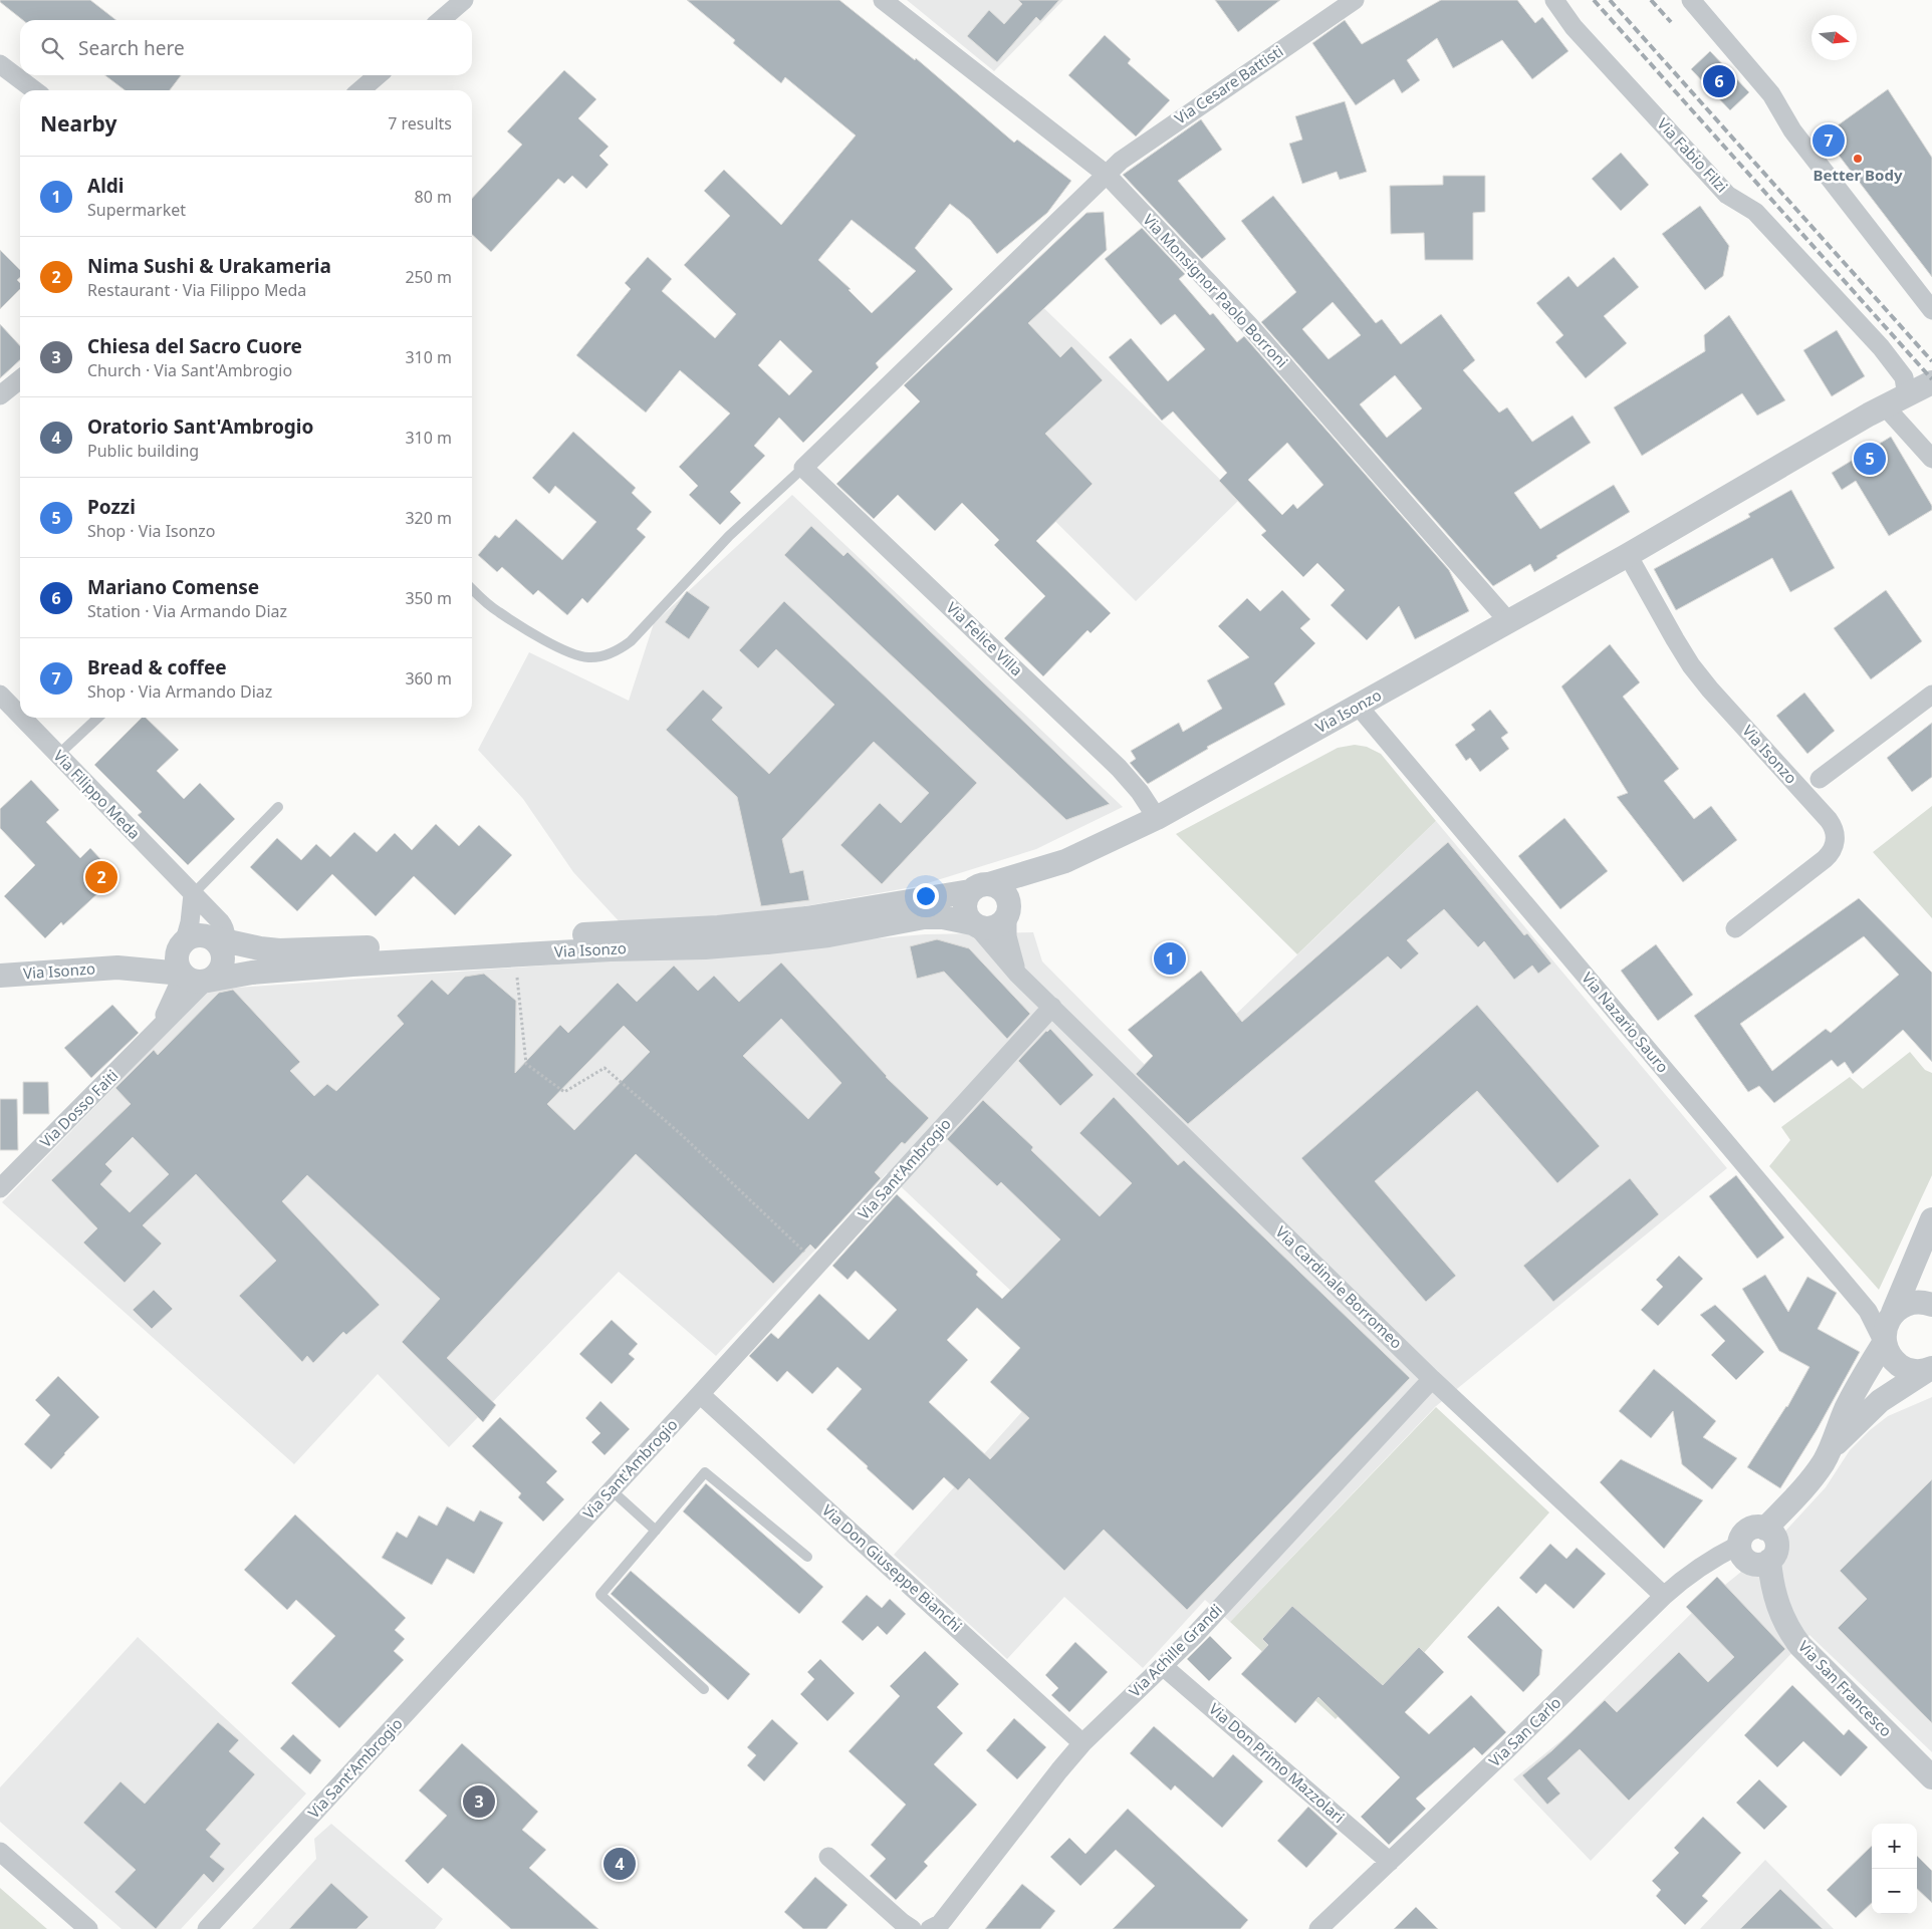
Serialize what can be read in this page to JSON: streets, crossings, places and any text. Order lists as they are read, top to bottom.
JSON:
{
  "streets": {
    "street": [
      "Via Cesare Battisti",
      "Via Fabio Filzi",
      "Via Monsignor Paolo Borroni",
      "Via Felice Villa",
      "Via Isonzo",
      "Via Filippo Meda",
      "Via Nazario Sauro",
      "Via Dosso Faiti",
      "Via Sant'Ambrogio",
      "Via Cardinale Borromeo",
      "Via Don Giuseppe Bianchi",
      "Via Achille Grandi",
      "Via San Francesco",
      "Via San Carlo",
      "Via Don Primo Mazzolari"
    ]
  },
  "crossings": [
    ["Via Cesare Battisti", "Via Monsignor Paolo Borroni"],
    ["Via Cesare Battisti", "Via Felice Villa"],
    ["Via Fabio Filzi", "Via Isonzo"],
    ["Via Monsignor Paolo Borroni", "Via Isonzo"],
    ["Via Felice Villa", "Via Isonzo"],
    ["Via Isonzo", "Via Filippo Meda"],
    ["Via Isonzo", "Via Nazario Sauro"],
    ["Via Isonzo", "Via Dosso Faiti"],
    ["Via Isonzo", "Via Cardinale Borromeo"],
    ["Via Sant'Ambrogio", "Via Cardinale Borromeo"],
    ["Via Sant'Ambrogio", "Via Don Giuseppe Bianchi"],
    ["Via Cardinale Borromeo", "Via Achille Grandi"],
    ["Via Cardinale Borromeo", "Via San Carlo"],
    ["Via Don Giuseppe Bianchi", "Via Achille Grandi"],
    ["Via Achille Grandi", "Via Don Primo Mazzolari"],
    ["Via San Francesco", "Via San Carlo"],
    ["Via San Carlo", "Via Don Primo Mazzolari"]
  ],
  "places": ["Better Body"],
  "north": "right",
  "page": {
    "search": "Search here",
    "pins": [
      "6",
      "7",
      "5",
      "2",
      "1",
      "3",
      "4"
    ],
    "heading": ["Nearby", "7 results"],
    "list": [
      {
        "mark": "1",
        "name": "Aldi",
        "note": "Supermarket",
        "value": "80 m"
      },
      {
        "mark": "2",
        "name": "Nima Sushi & Urakameria",
        "note": "Restaurant · Via Filippo Meda",
        "value": "250 m"
      },
      {
        "mark": "3",
        "name": "Chiesa del Sacro Cuore",
        "note": "Church · Via Sant'Ambrogio",
        "value": "310 m"
      },
      {
        "mark": "4",
        "name": "Oratorio Sant'Ambrogio",
        "note": "Public building",
        "value": "310 m"
      },
      {
        "mark": "5",
        "name": "Pozzi",
        "note": "Shop · Via Isonzo",
        "value": "320 m"
      },
      {
        "mark": "6",
        "name": "Mariano Comense",
        "note": "Station · Via Armando Diaz",
        "value": "350 m"
      },
      {
        "mark": "7",
        "name": "Bread & coffee",
        "note": "Shop · Via Armando Diaz",
        "value": "360 m"
      }
    ],
    "map_buttons": ["+", "−"]
  }
}
